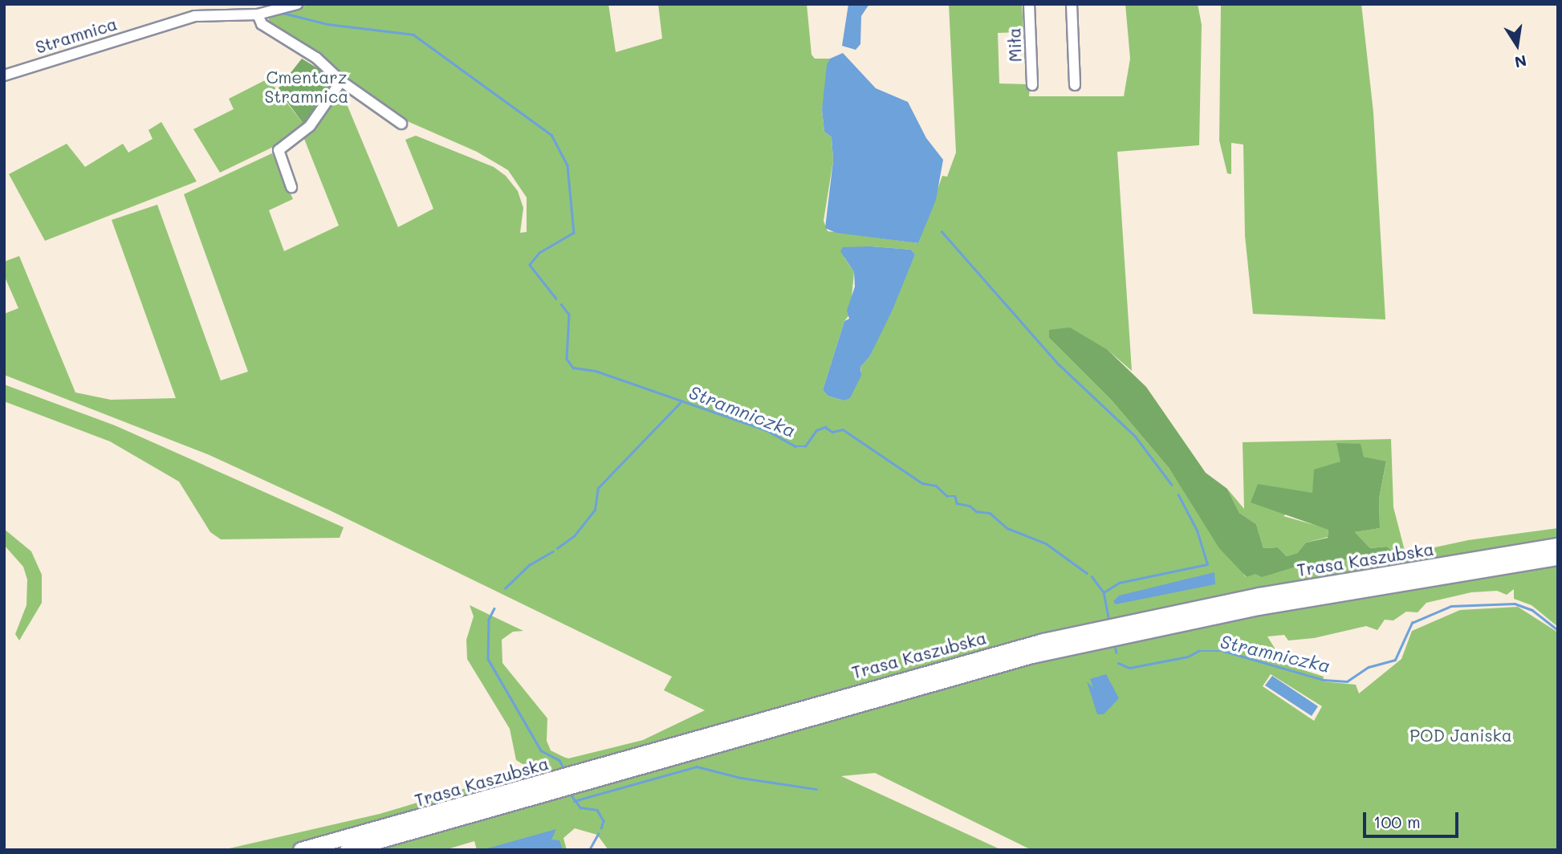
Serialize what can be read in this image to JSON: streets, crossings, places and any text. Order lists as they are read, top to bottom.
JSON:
{
  "streets": {
    "highway": ["Trasa Kaszubska"],
    "street": ["Stramnica", "Miła"]
  },
  "water": ["Stramniczka"],
  "parks": ["Cmentarz Stramnica", "POD Janiska"],
  "scale_bar": "100 m",
  "north": "bottom"
}
